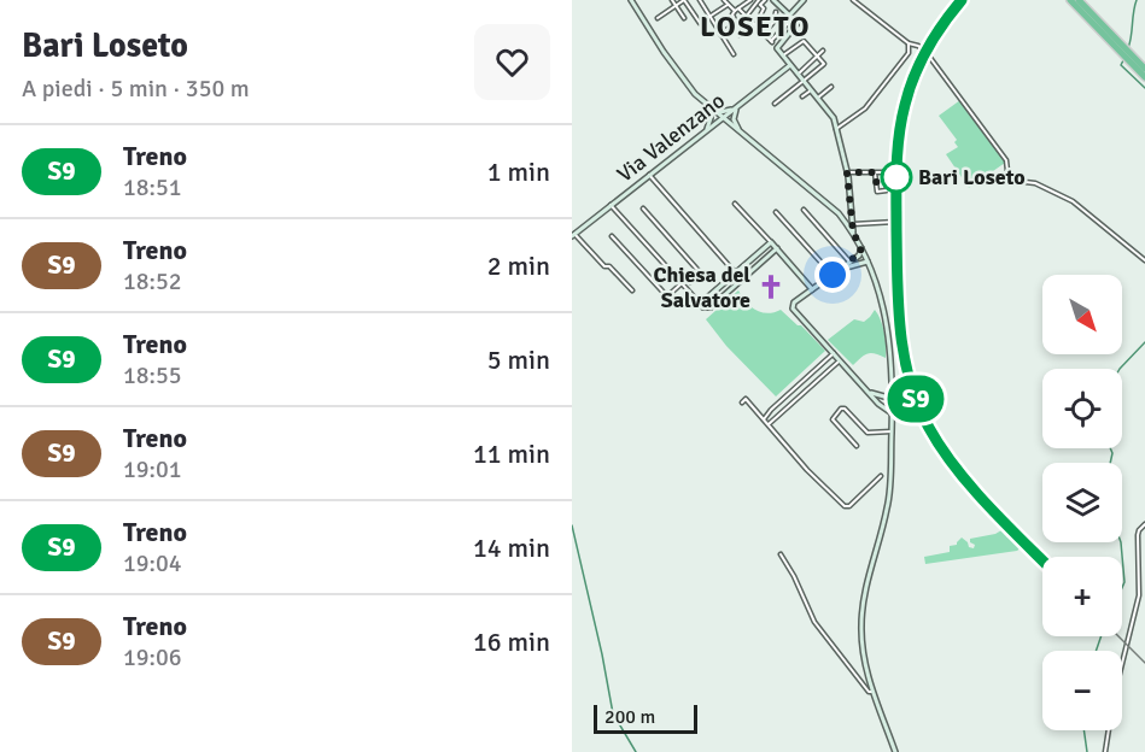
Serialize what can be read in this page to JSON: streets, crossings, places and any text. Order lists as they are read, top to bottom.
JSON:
{
  "streets": {
    "main road": ["Via Valenzano"]
  },
  "districts": ["LOSETO"],
  "places": {
    "other": ["Bari Loseto"],
    "church": ["Chiesa del Salvatore"]
  },
  "scale_bar": "200 m",
  "north": "bottom right",
  "page": {
    "heading": ["Bari Loseto", "A piedi · 5 min · 350 m"],
    "on_map": "S9",
    "list": [
      {
        "mark": "S9",
        "name": "Treno",
        "note": "18:51",
        "value": "1 min"
      },
      {
        "mark": "S9",
        "name": "Treno",
        "note": "18:52",
        "value": "2 min"
      },
      {
        "mark": "S9",
        "name": "Treno",
        "note": "18:55",
        "value": "5 min"
      },
      {
        "mark": "S9",
        "name": "Treno",
        "note": "19:01",
        "value": "11 min"
      },
      {
        "mark": "S9",
        "name": "Treno",
        "note": "19:04",
        "value": "14 min"
      },
      {
        "mark": "S9",
        "name": "Treno",
        "note": "19:06",
        "value": "16 min"
      }
    ],
    "map_buttons": ["+", "−"],
    "scale": "200 m"
  }
}
